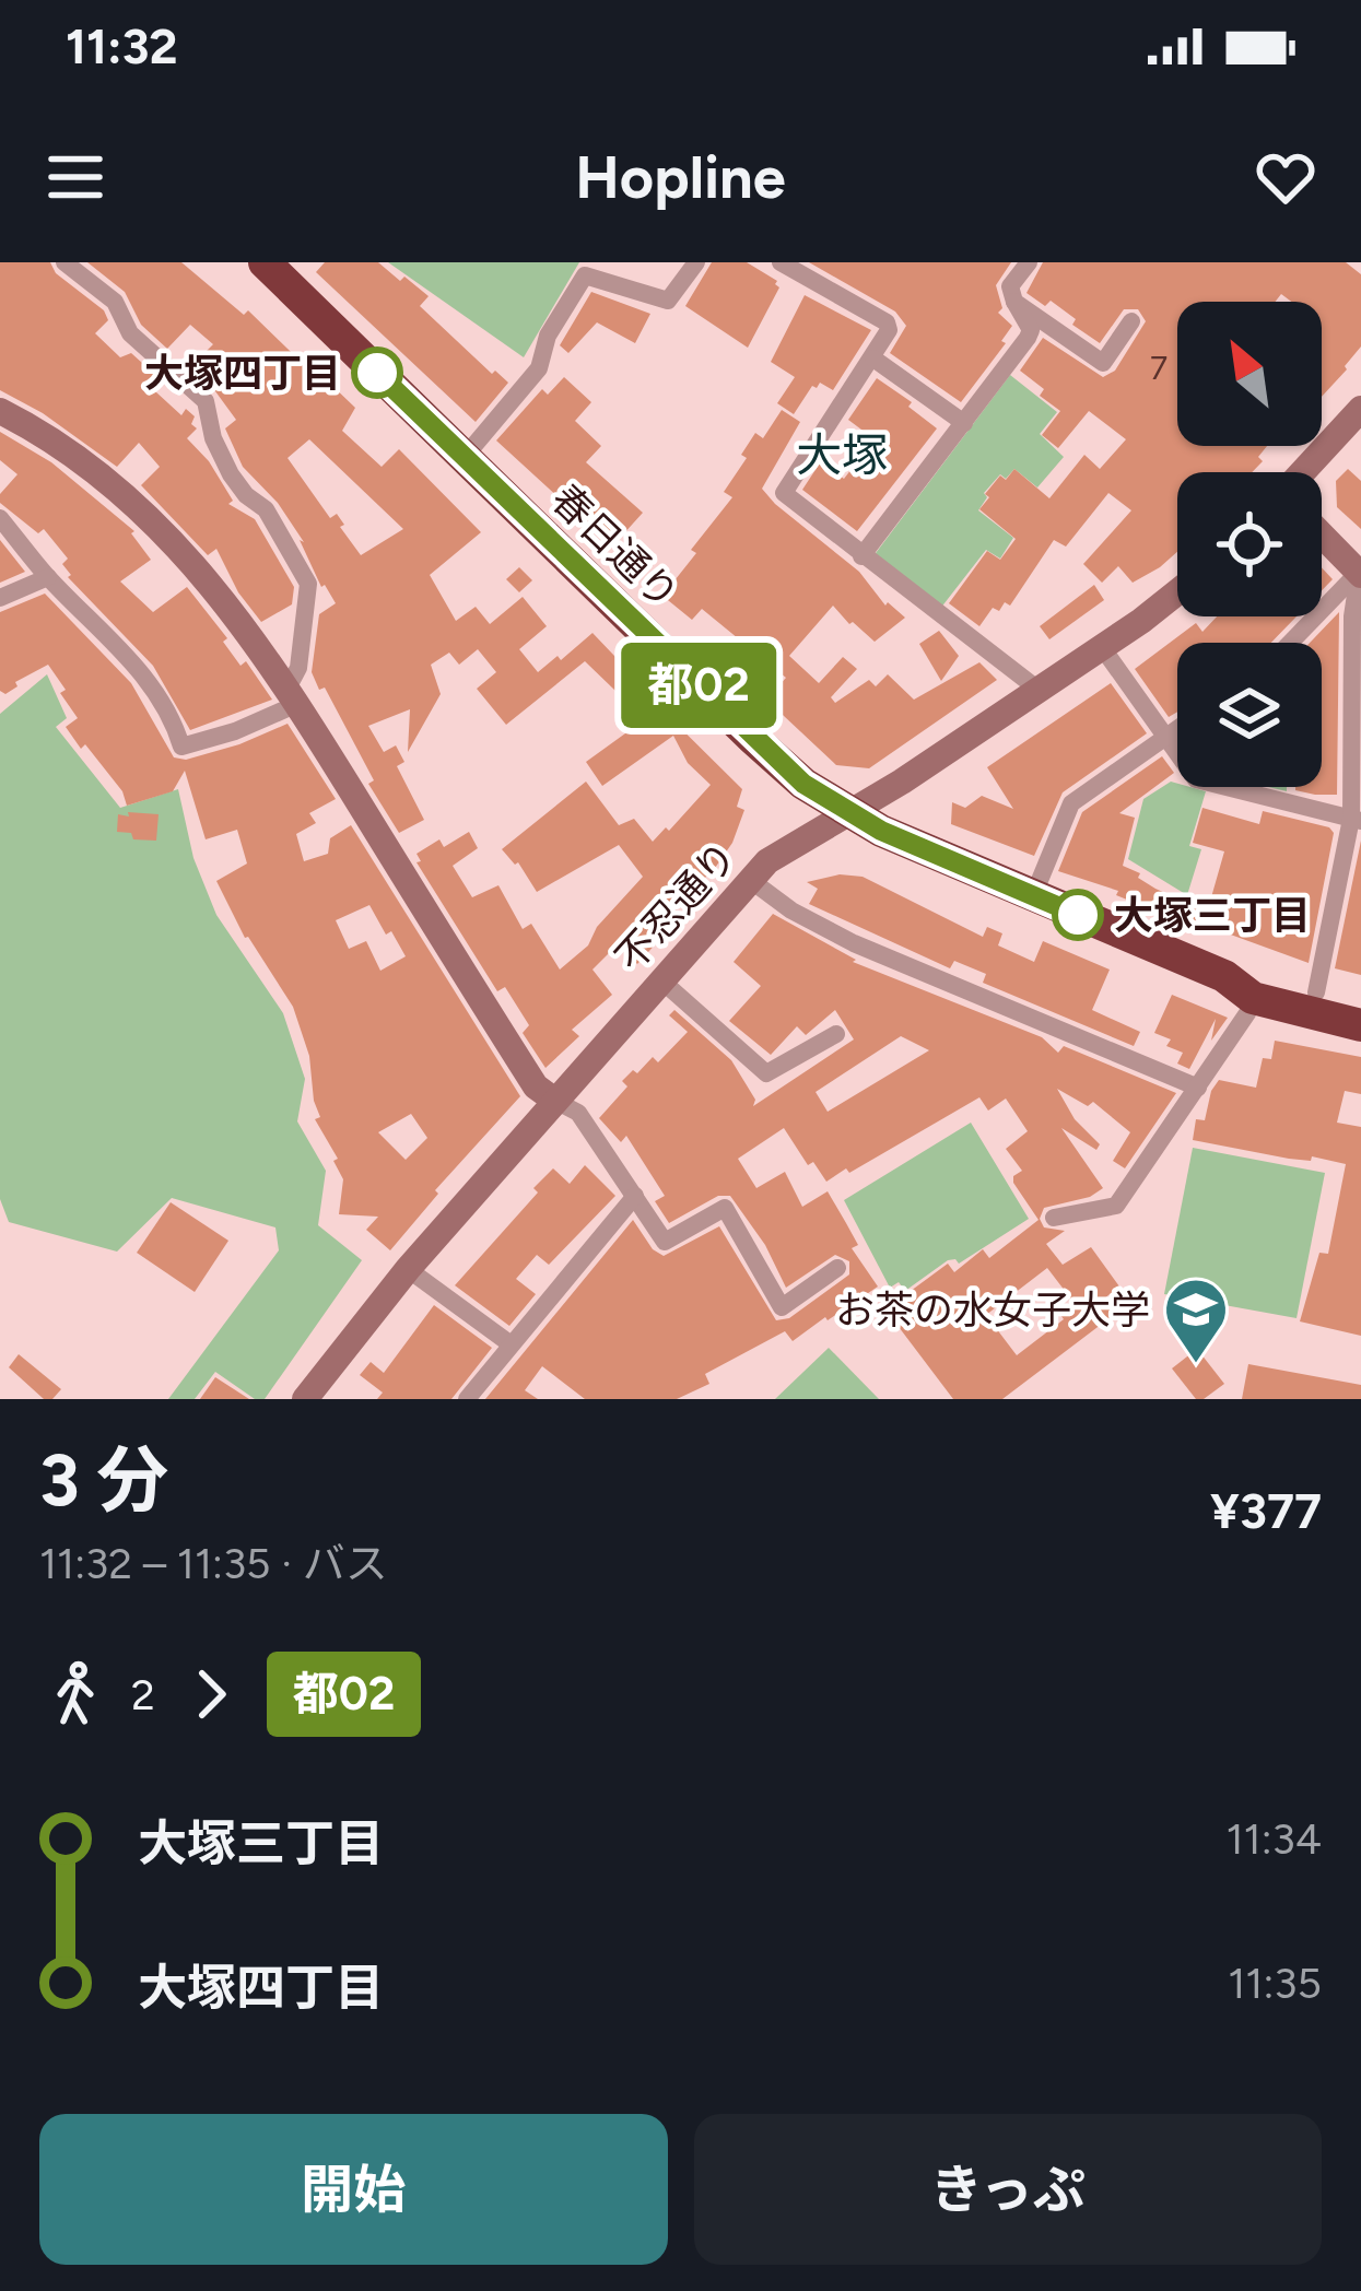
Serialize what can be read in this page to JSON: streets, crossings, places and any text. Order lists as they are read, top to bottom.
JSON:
{
  "streets": {
    "highway": ["春日通り"],
    "main road": ["不忍通り"]
  },
  "crossings": [
    ["春日通り", "不忍通り"]
  ],
  "districts": ["大塚"],
  "places": {
    "other": ["大塚四丁目", "大塚三丁目"],
    "school or university": ["お茶の水女子大学"]
  },
  "lines": ["bus line 都02"],
  "house_numbers": ["7"],
  "north": "top left",
  "page": {
    "status": "11:32",
    "header": "Hopline",
    "on_map": "都02",
    "heading": ["3 分", "11:32 – 11:35 · バス", "¥377"],
    "legs": ["2", "都02"],
    "list": [
      {
        "name": "大塚三丁目",
        "value": "11:34"
      },
      {
        "name": "大塚四丁目",
        "value": "11:35"
      }
    ],
    "buttons": ["開始", "きっぷ"]
  }
}
